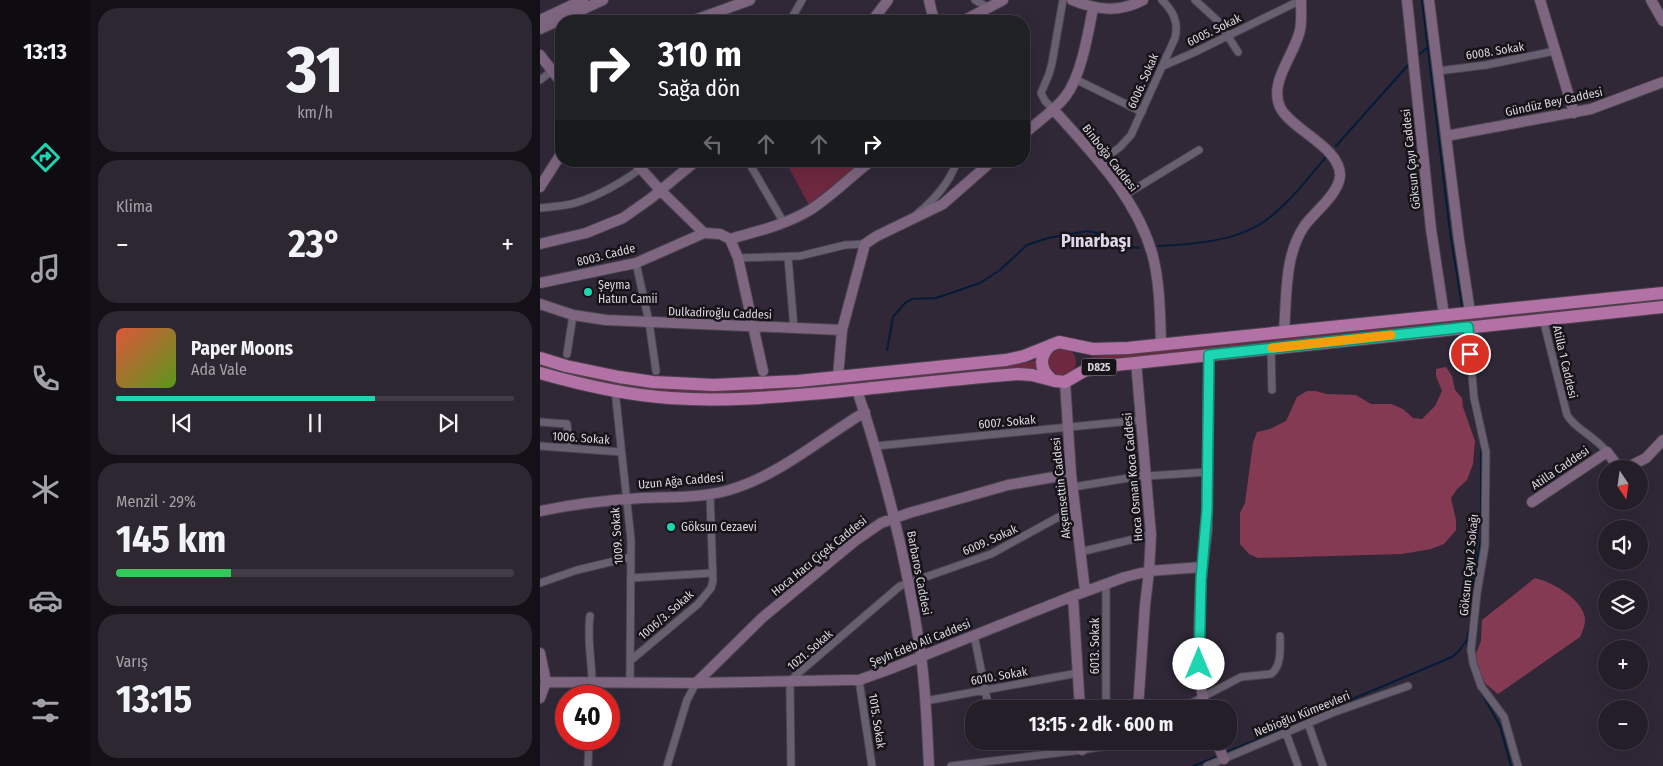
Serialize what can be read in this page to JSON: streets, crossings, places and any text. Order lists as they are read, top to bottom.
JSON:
{
  "streets": {
    "highway": ["D825"],
    "street": [
      "6005. Sokak",
      "6008. Sokak",
      "6006. Sokak",
      "Gündüz Bey Caddesi",
      "Binboğa Caddesi",
      "Göksun Çayı Caddesi",
      "8003. Cadde",
      "Dulkadiroğlu Caddesi",
      "Atilla 1 Caddesi",
      "6007. Sokak",
      "1006. Sokak",
      "Atilla Caddesi",
      "Hoca Osman Koca Caddesi",
      "Uzun Ağa Caddesi",
      "Akşemsettin Caddesi",
      "1009. Sokak",
      "6009. Sokak",
      "Hoca Hacı Çiçek Caddesi",
      "Göksun Çayı 2 Sokağı",
      "Barbaros Caddesi",
      "1006/3. Sokak",
      "Şeyh Edeb Ali Caddesi",
      "6013. Sokak",
      "1021. Sokak",
      "6010. Sokak",
      "Nebioğlu Kümeevleri",
      "1015. Sokak"
    ]
  },
  "crossings": [
    ["6005. Sokak", "6006. Sokak"],
    ["6006. Sokak", "Binboğa Caddesi"],
    ["Binboğa Caddesi", "D825"],
    ["Göksun Çayı Caddesi", "D825"],
    ["Atilla 1 Caddesi", "D825"],
    ["Atilla 1 Caddesi", "Atilla Caddesi"],
    ["D825", "Hoca Osman Koca Caddesi"],
    ["D825", "Akşemsettin Caddesi"],
    ["D825", "1009. Sokak"],
    ["D825", "Göksun Çayı 2 Sokağı"],
    ["D825", "Barbaros Caddesi"],
    ["6007. Sokak", "Hoca Osman Koca Caddesi"],
    ["6007. Sokak", "Akşemsettin Caddesi"],
    ["6007. Sokak", "Barbaros Caddesi"],
    ["1006. Sokak", "1009. Sokak"],
    ["Hoca Osman Koca Caddesi", "Şeyh Edeb Ali Caddesi"],
    ["Uzun Ağa Caddesi", "1009. Sokak"],
    ["Uzun Ağa Caddesi", "Barbaros Caddesi"],
    ["Uzun Ağa Caddesi", "1006/3. Sokak"],
    ["Akşemsettin Caddesi", "6009. Sokak"],
    ["Akşemsettin Caddesi", "Hoca Hacı Çiçek Caddesi"],
    ["Akşemsettin Caddesi", "Şeyh Edeb Ali Caddesi"],
    ["1009. Sokak", "1006/3. Sokak"],
    ["1009. Sokak", "Şeyh Edeb Ali Caddesi"],
    ["6009. Sokak", "Barbaros Caddesi"],
    ["6009. Sokak", "1021. Sokak"],
    ["Hoca Hacı Çiçek Caddesi", "Barbaros Caddesi"],
    ["Hoca Hacı Çiçek Caddesi", "Şeyh Edeb Ali Caddesi"],
    ["Barbaros Caddesi", "Şeyh Edeb Ali Caddesi"],
    ["Barbaros Caddesi", "1021. Sokak"],
    ["Barbaros Caddesi", "6010. Sokak"],
    ["Şeyh Edeb Ali Caddesi", "6013. Sokak"],
    ["Şeyh Edeb Ali Caddesi", "1021. Sokak"],
    ["Şeyh Edeb Ali Caddesi", "1015. Sokak"]
  ],
  "districts": ["Pınarbaşı"],
  "places": ["Şeyma Hatun Camii", "Göksun Cezaevi"],
  "north": "bottom",
  "page": {
    "tabs": "13:13",
    "tile": [
      ["31", "km/h"],
      "Klima",
      ["Menzil · 29%", "145 km"],
      ["Varış", "13:15"]
    ],
    "turn": ["310 m", "Sağa dön"],
    "heat": ["−", "23°", "+"],
    "song": ["Paper Moons", "Ada Vale"],
    "map_buttons": ["+", "−"],
    "limit": "40",
    "trip": "13:15 · 2 dk · 600 m"
  }
}
